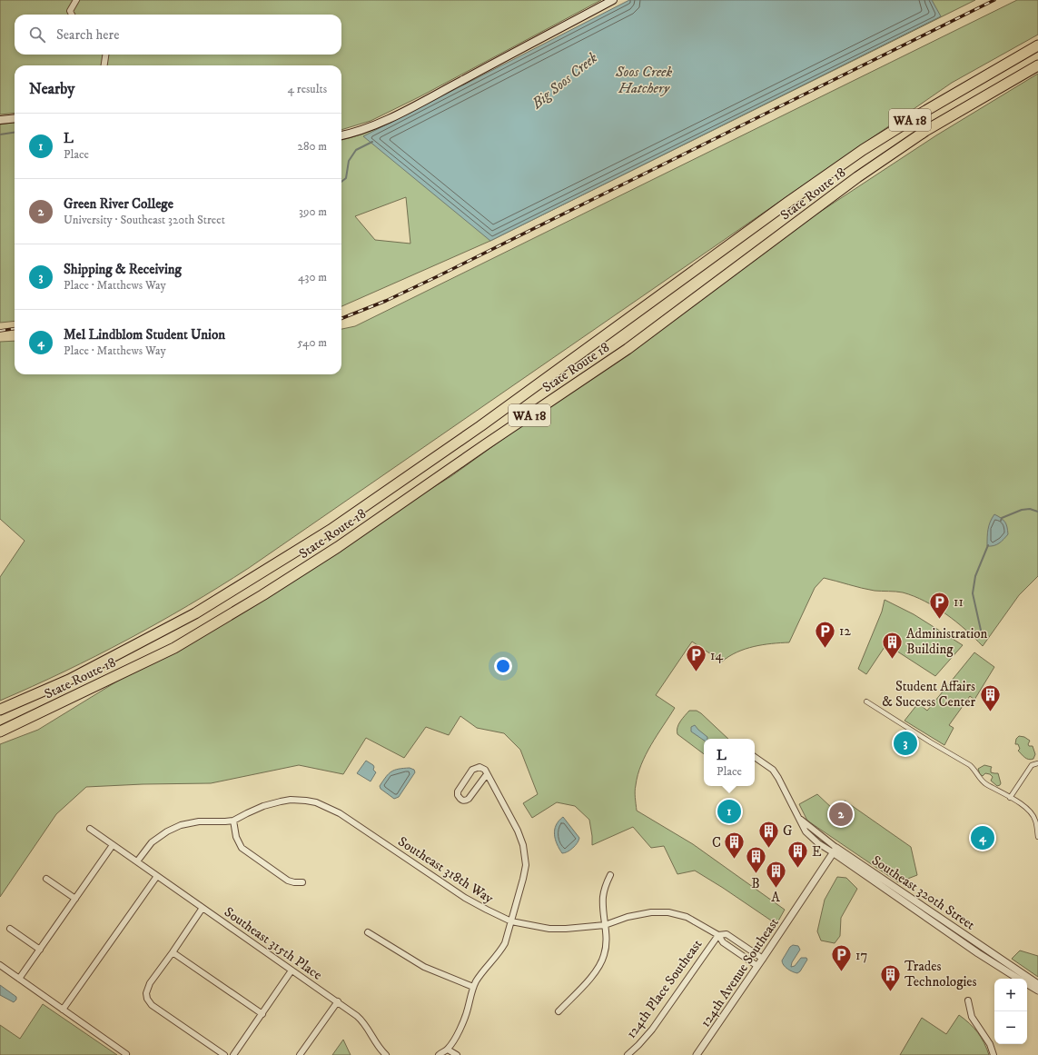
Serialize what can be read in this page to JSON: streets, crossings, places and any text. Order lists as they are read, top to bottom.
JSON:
{
  "streets": {
    "highway": ["WA 18", "State Route 18"],
    "street": [
      "Southeast 318th Way",
      "Southeast 320th Street",
      "Southeast 315th Place",
      "124th Avenue Southeast",
      "124th Place Southeast"
    ]
  },
  "crossings": [
    ["Southeast 318th Way", "124th Avenue Southeast"],
    ["Southeast 318th Way", "124th Place Southeast"],
    ["Southeast 320th Street", "124th Avenue Southeast"]
  ],
  "water": ["Soos Creek Hatchery", "Big Soos Creek"],
  "places": {
    "parking": [
      "11",
      "12",
      "14",
      "17"
    ],
    "building": [
      "Administration Building",
      "Student Affairs & Success Center",
      "G",
      "C",
      "E",
      "B",
      "A",
      "Trades Technologies"
    ]
  },
  "page": {
    "search": "Search here",
    "heading": ["Nearby", "4 results"],
    "list": [
      {
        "mark": "1",
        "name": "L",
        "note": "Place",
        "value": "280 m"
      },
      {
        "mark": "2",
        "name": "Green River College",
        "note": "University · Southeast 320th Street",
        "value": "390 m"
      },
      {
        "mark": "3",
        "name": "Shipping & Receiving",
        "note": "Place · Matthews Way",
        "value": "430 m"
      },
      {
        "mark": "4",
        "name": "Mel Lindblom Student Union",
        "note": "Place · Matthews Way",
        "value": "540 m"
      }
    ],
    "pins": [
      "3",
      "1",
      "2",
      "4"
    ],
    "popup": ["L", "Place"],
    "map_buttons": ["+", "−"]
  }
}
